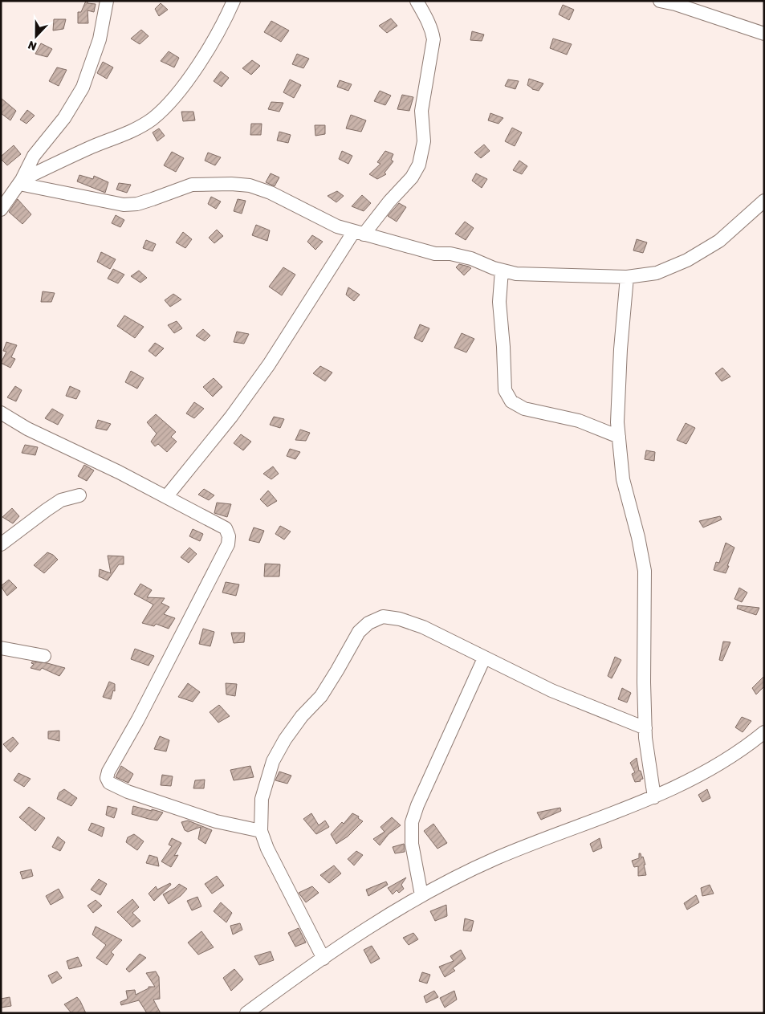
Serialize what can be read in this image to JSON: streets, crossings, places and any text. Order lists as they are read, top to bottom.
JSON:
{
  "north": "bottom"
}
